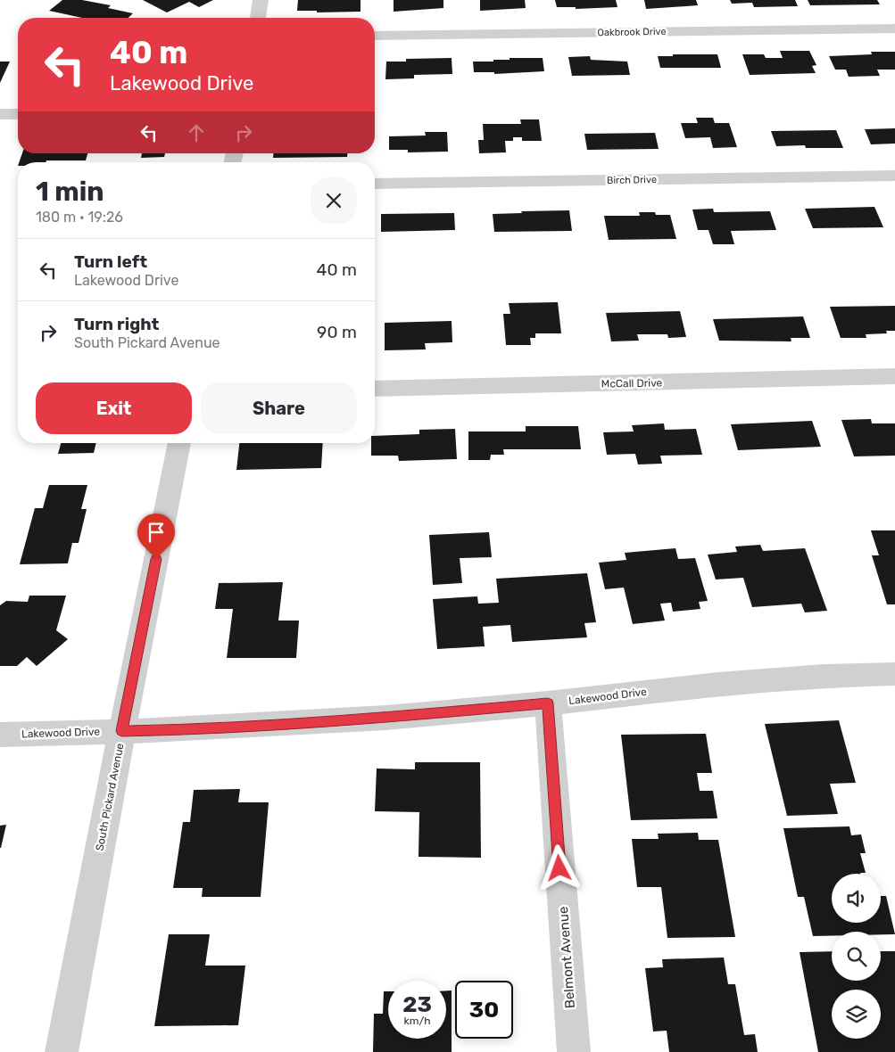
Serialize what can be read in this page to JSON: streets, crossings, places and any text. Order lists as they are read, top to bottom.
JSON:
{
  "streets": {
    "street": [
      "Oakbrook Drive",
      "Birch Drive",
      "McCall Drive",
      "Lakewood Drive",
      "South Pickard Avenue",
      "Belmont Avenue"
    ]
  },
  "crossings": [
    ["Lakewood Drive", "South Pickard Avenue"],
    ["Lakewood Drive", "Belmont Avenue"]
  ],
  "page": {
    "turn": ["40 m", "Lakewood Drive"],
    "heading": ["1 min", "180 m · 19:26"],
    "list": [
      {
        "name": "Turn left",
        "note": "Lakewood Drive",
        "value": "40 m"
      },
      {
        "name": "Turn right",
        "note": "South Pickard Avenue",
        "value": "90 m"
      }
    ],
    "buttons": ["Exit", "Share"],
    "speed": "23 km/h",
    "limit": "30"
  }
}
